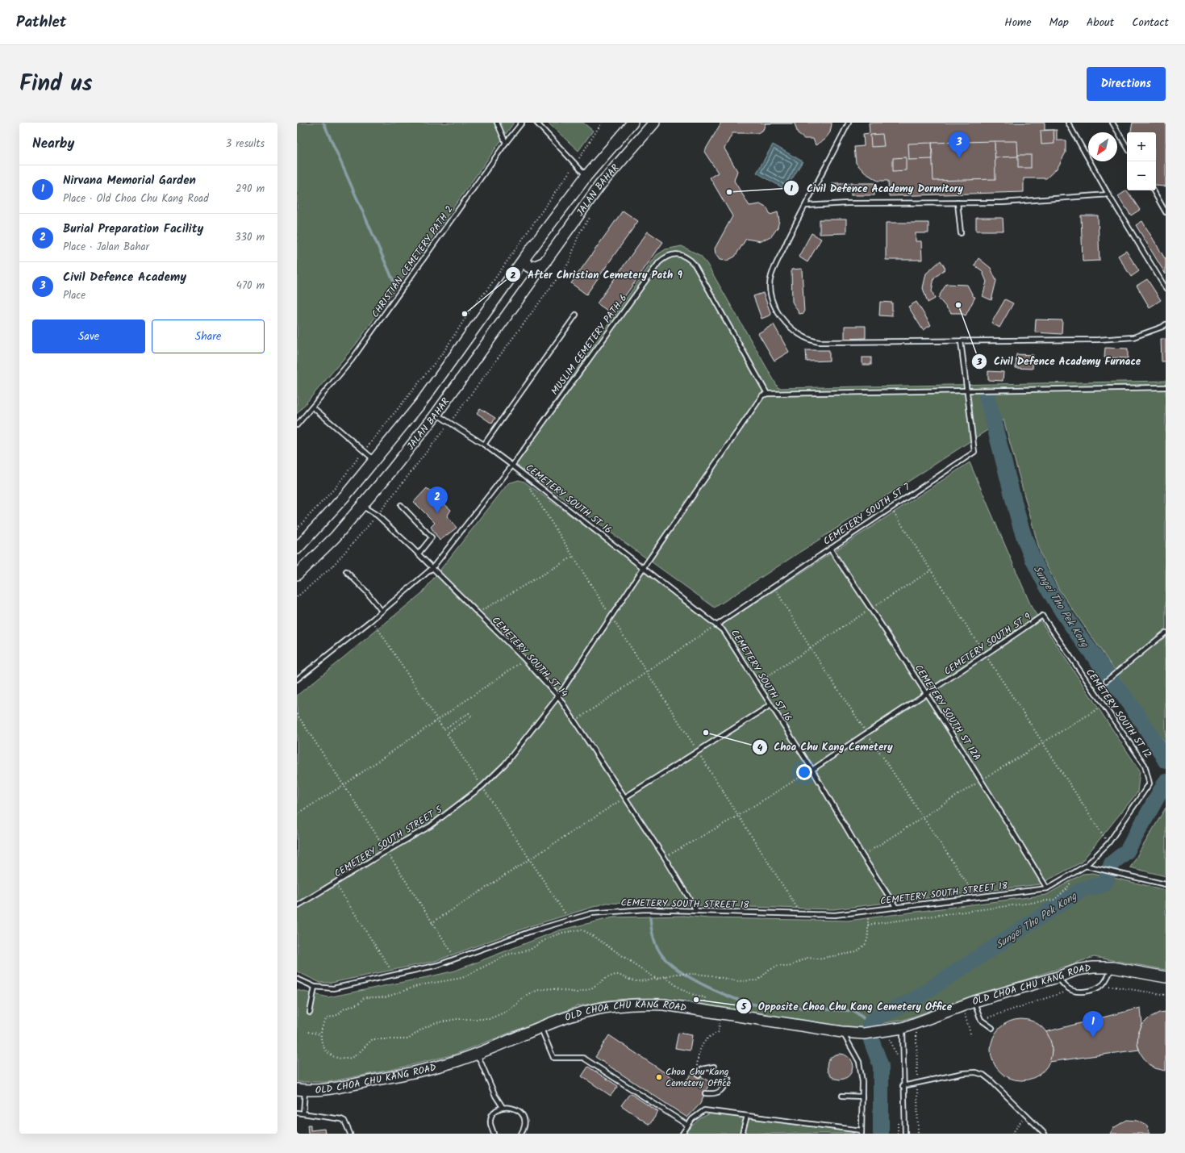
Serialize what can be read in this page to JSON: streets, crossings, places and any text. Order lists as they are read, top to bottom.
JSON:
{
  "streets": {
    "main road": ["JALAN BAHAR", "OLD CHOA CHU KANG ROAD"],
    "lane": [
      "CHRISTIAN CEMETERY PATH 2",
      "MUSLIM CEMETERY PATH 6",
      "CEMETERY SOUTH ST 16",
      "CEMETERY SOUTH ST 7",
      "CEMETERY SOUTH ST 9",
      "CEMETERY SOUTH ST 14",
      "CEMETERY SOUTH ST 12A",
      "CEMETERY SOUTH ST 12",
      "CEMETERY SOUTH STREET 5",
      "CEMETERY SOUTH STREET 18"
    ]
  },
  "crossings": [
    ["JALAN BAHAR", "CEMETERY SOUTH ST 16"],
    ["JALAN BAHAR", "CEMETERY SOUTH ST 14"],
    ["MUSLIM CEMETERY PATH 6", "CEMETERY SOUTH ST 16"],
    ["MUSLIM CEMETERY PATH 6", "CEMETERY SOUTH STREET 5"],
    ["CEMETERY SOUTH ST 16", "CEMETERY SOUTH ST 7"],
    ["CEMETERY SOUTH ST 16", "CEMETERY SOUTH ST 9"],
    ["CEMETERY SOUTH ST 16", "CEMETERY SOUTH STREET 5"],
    ["CEMETERY SOUTH ST 16", "CEMETERY SOUTH STREET 18"],
    ["CEMETERY SOUTH ST 7", "CEMETERY SOUTH ST 12A"],
    ["CEMETERY SOUTH ST 9", "CEMETERY SOUTH ST 12A"],
    ["CEMETERY SOUTH ST 9", "CEMETERY SOUTH ST 12"],
    ["CEMETERY SOUTH ST 14", "CEMETERY SOUTH STREET 5"],
    ["CEMETERY SOUTH ST 14", "CEMETERY SOUTH STREET 18"],
    ["CEMETERY SOUTH ST 12A", "CEMETERY SOUTH STREET 18"],
    ["CEMETERY SOUTH ST 12", "CEMETERY SOUTH STREET 18"]
  ],
  "water": ["Sungei Tho Pek Kong"],
  "places": [
    "Civil Defence Academy Dormitory",
    "Civil Defence Academy Furnace",
    "After Christian Cemetery Path 9",
    "Choa Chu Kang Cemetery",
    "Opposite Choa Chu Kang Cemetery Office",
    "Choa Chu Kang Cemetery Office"
  ],
  "north": "bottom left",
  "page": {
    "header": "Pathlet",
    "nav": [
      "Home",
      "Map",
      "About",
      "Contact"
    ],
    "title": "Find us",
    "buttons": [
      "Directions",
      ["Save", "Share"]
    ],
    "heading": ["Nearby", "3 results"],
    "pins": ["3", "2", "1"],
    "map_buttons": ["+", "−"],
    "list": [
      {
        "mark": "1",
        "name": "Nirvana Memorial Garden",
        "note": "Place · Old Choa Chu Kang Road",
        "value": "290 m"
      },
      {
        "mark": "2",
        "name": "Burial Preparation Facility",
        "note": "Place · Jalan Bahar",
        "value": "330 m"
      },
      {
        "mark": "3",
        "name": "Civil Defence Academy",
        "note": "Place",
        "value": "470 m"
      }
    ]
  }
}
